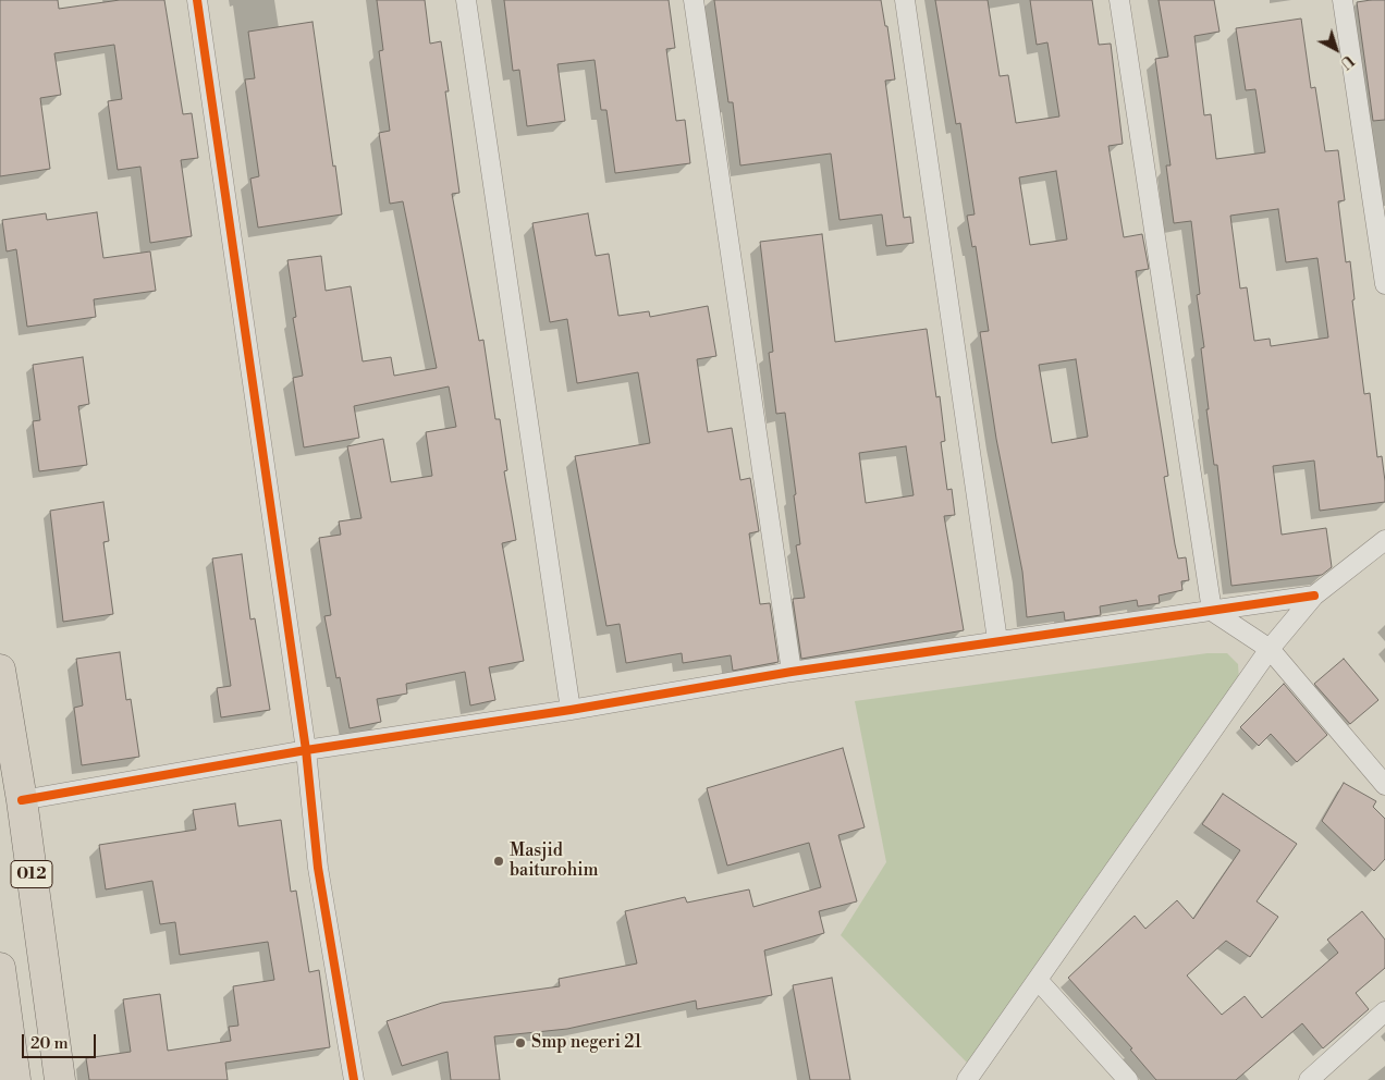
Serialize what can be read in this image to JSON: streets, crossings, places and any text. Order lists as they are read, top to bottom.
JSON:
{
  "streets": {
    "main road": ["012"]
  },
  "places": ["Masjid baiturohim", "Smp negeri 21"],
  "scale_bar": "20 m",
  "north": "bottom right"
}
